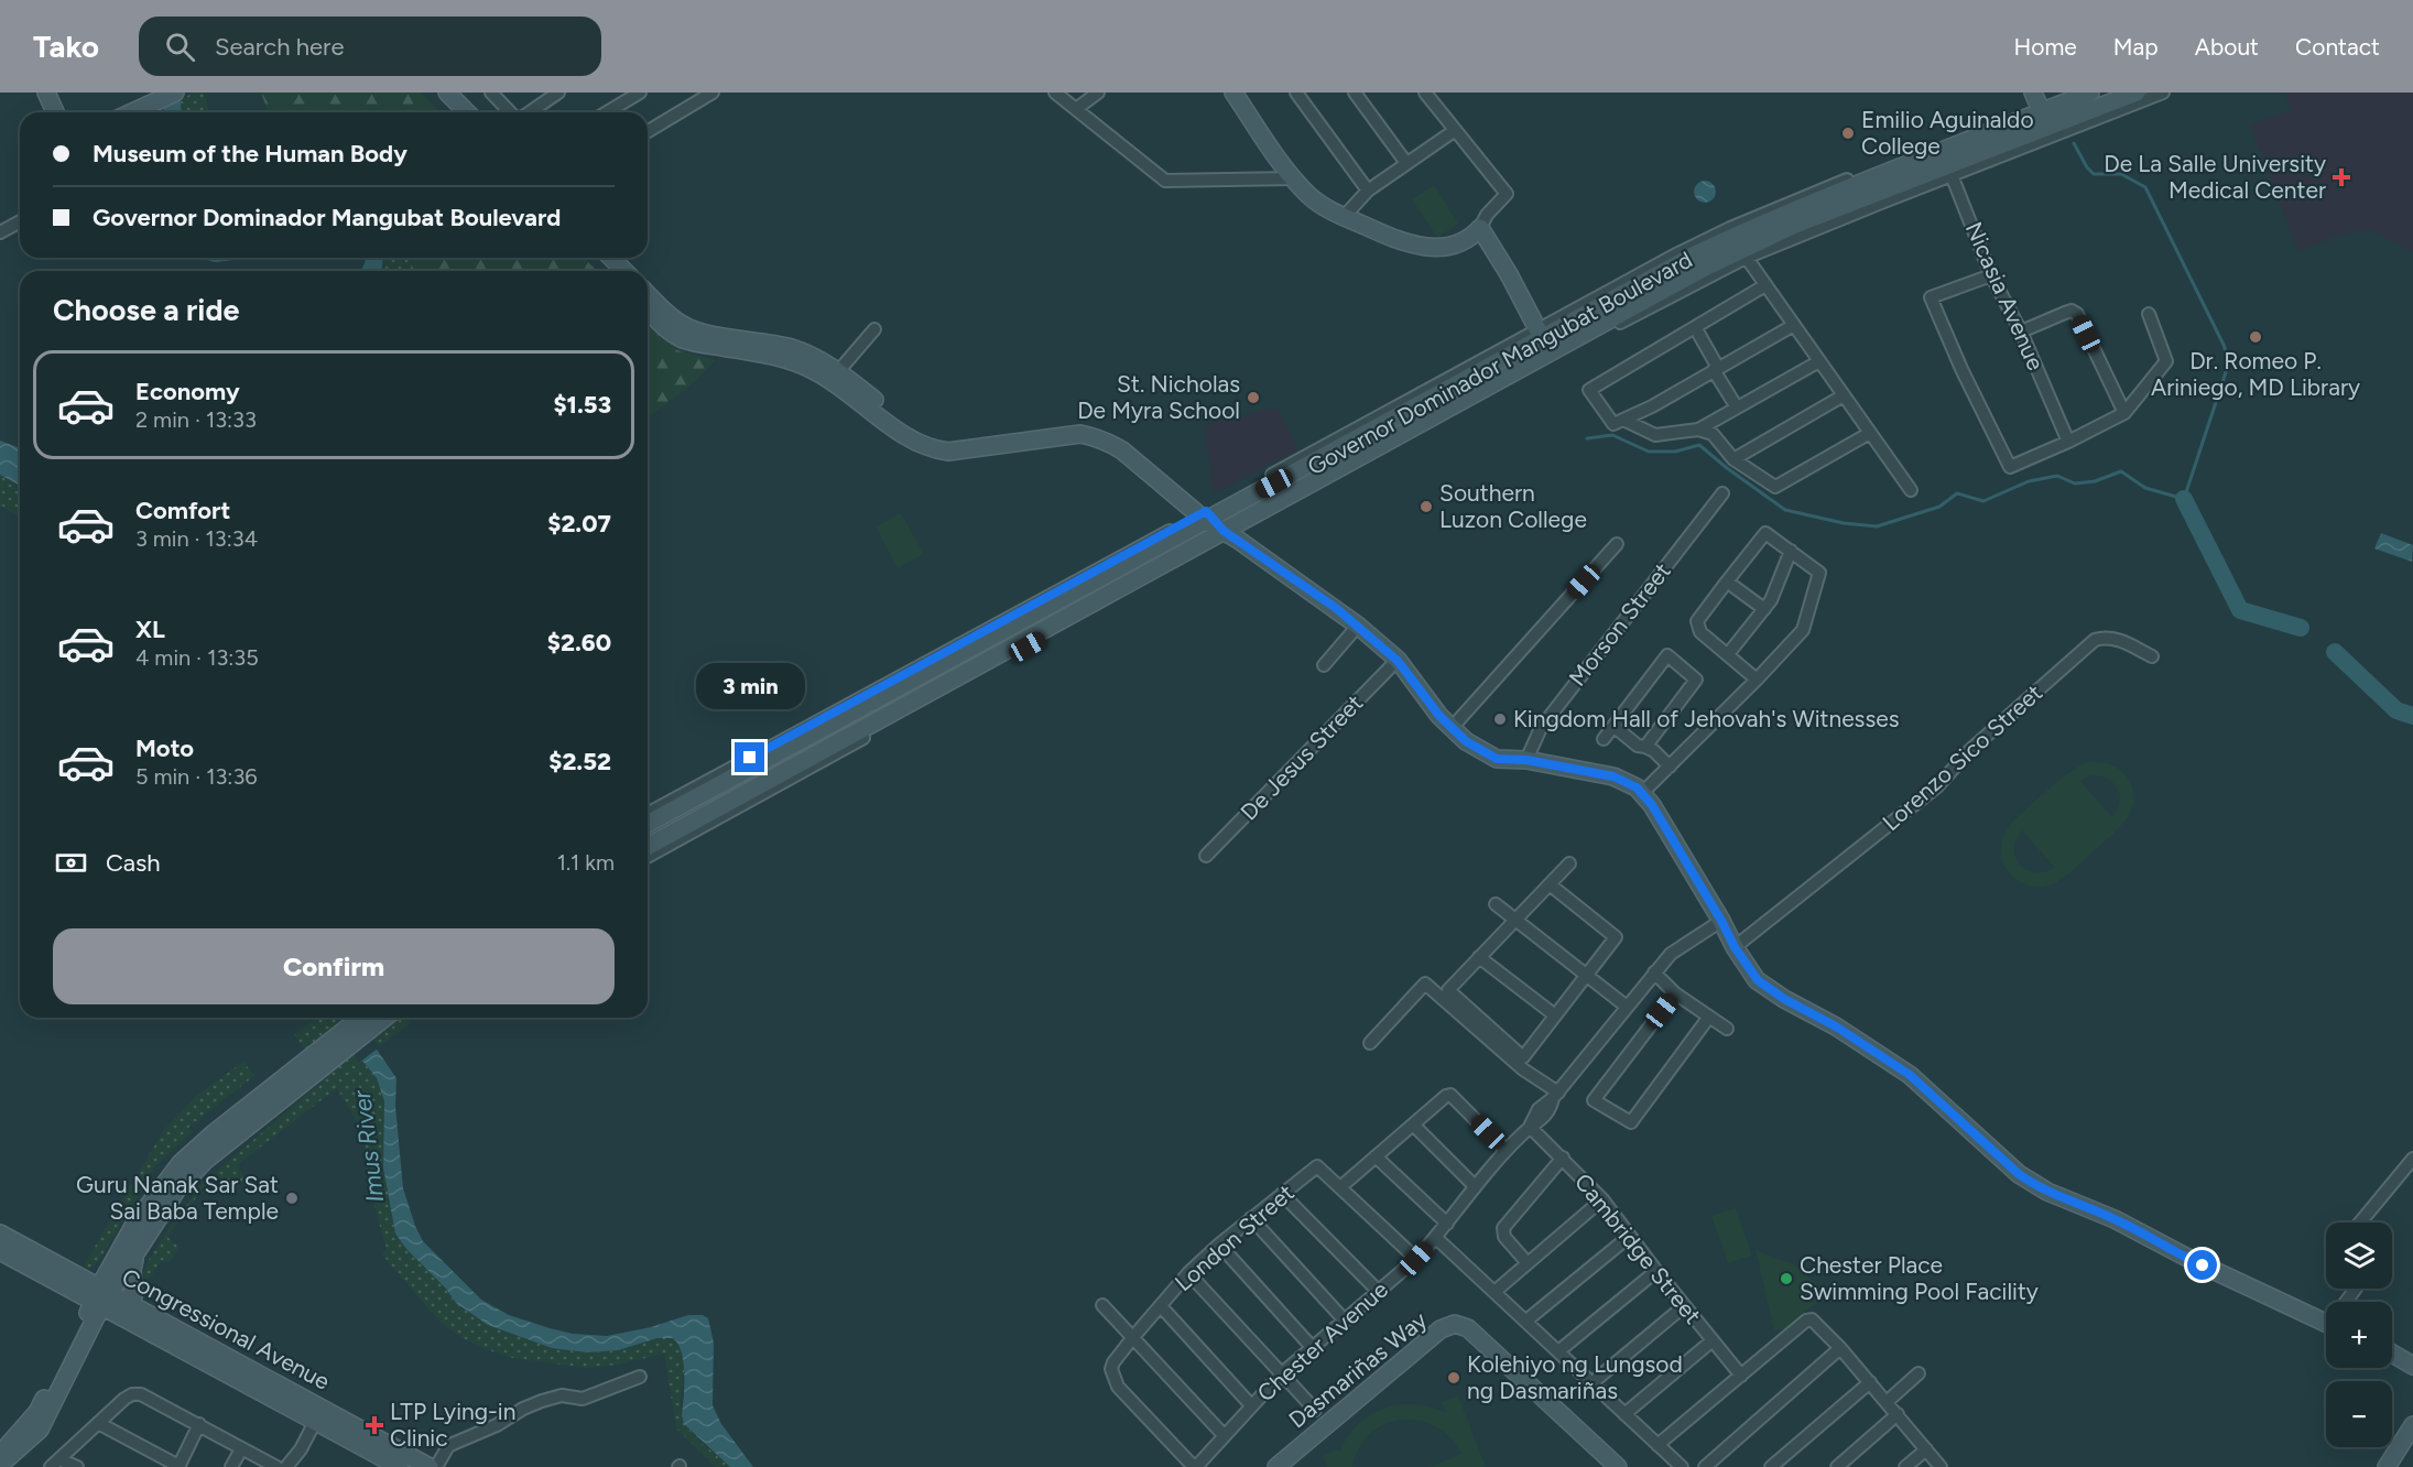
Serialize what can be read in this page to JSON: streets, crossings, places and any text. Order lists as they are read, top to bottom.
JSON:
{
  "streets": {
    "main road": ["Governor Dominador Mangubat Boulevard", "Congressional Avenue", "Dasmariñas Way"],
    "street": [
      "Nicasia Avenue",
      "Morson Street",
      "De Jesus Street",
      "Lorenzo Sico Street",
      "London Street",
      "Cambridge Street",
      "Chester Avenue"
    ]
  },
  "crossings": [
    ["Nicasia Avenue", "Governor Dominador Mangubat Boulevard"],
    ["London Street", "Chester Avenue"],
    ["Cambridge Street", "Chester Avenue"]
  ],
  "water": ["Imus River"],
  "places": {
    "other": [
      "Emilio Aguinaldo College",
      "Dr. Romeo P. Ariniego, MD Library",
      "St. Nicholas De Myra School",
      "Southern Luzon College",
      "Kingdom Hall of Jehovah's Witnesses",
      "Guru Nanak Sar Sat Sai Baba Temple",
      "Chester Place Swimming Pool Facility",
      "Kolehiyo ng Lungsod ng Dasmariñas"
    ],
    "health": ["De La Salle University Medical Center", "LTP Lying-in Clinic"]
  },
  "page": {
    "header": "Tako",
    "search": "Search here",
    "nav": [
      "Home",
      "Map",
      "About",
      "Contact"
    ],
    "banner": ["Museum of the Human Body", "Governor Dominador Mangubat Boulevard"],
    "heading": "Choose a ride",
    "list": [
      {
        "name": "Economy",
        "note": "2 min · 13:33",
        "value": "$1.53"
      },
      {
        "name": "Comfort",
        "note": "3 min · 13:34",
        "value": "$2.07"
      },
      {
        "name": "XL",
        "note": "4 min · 13:35",
        "value": "$2.60"
      },
      {
        "name": "Moto",
        "note": "5 min · 13:36",
        "value": "$2.52"
      }
    ],
    "bubble": "3 min",
    "pay": ["Cash", "1.1 km"],
    "buttons": "Confirm",
    "map_buttons": ["+", "−"]
  }
}
